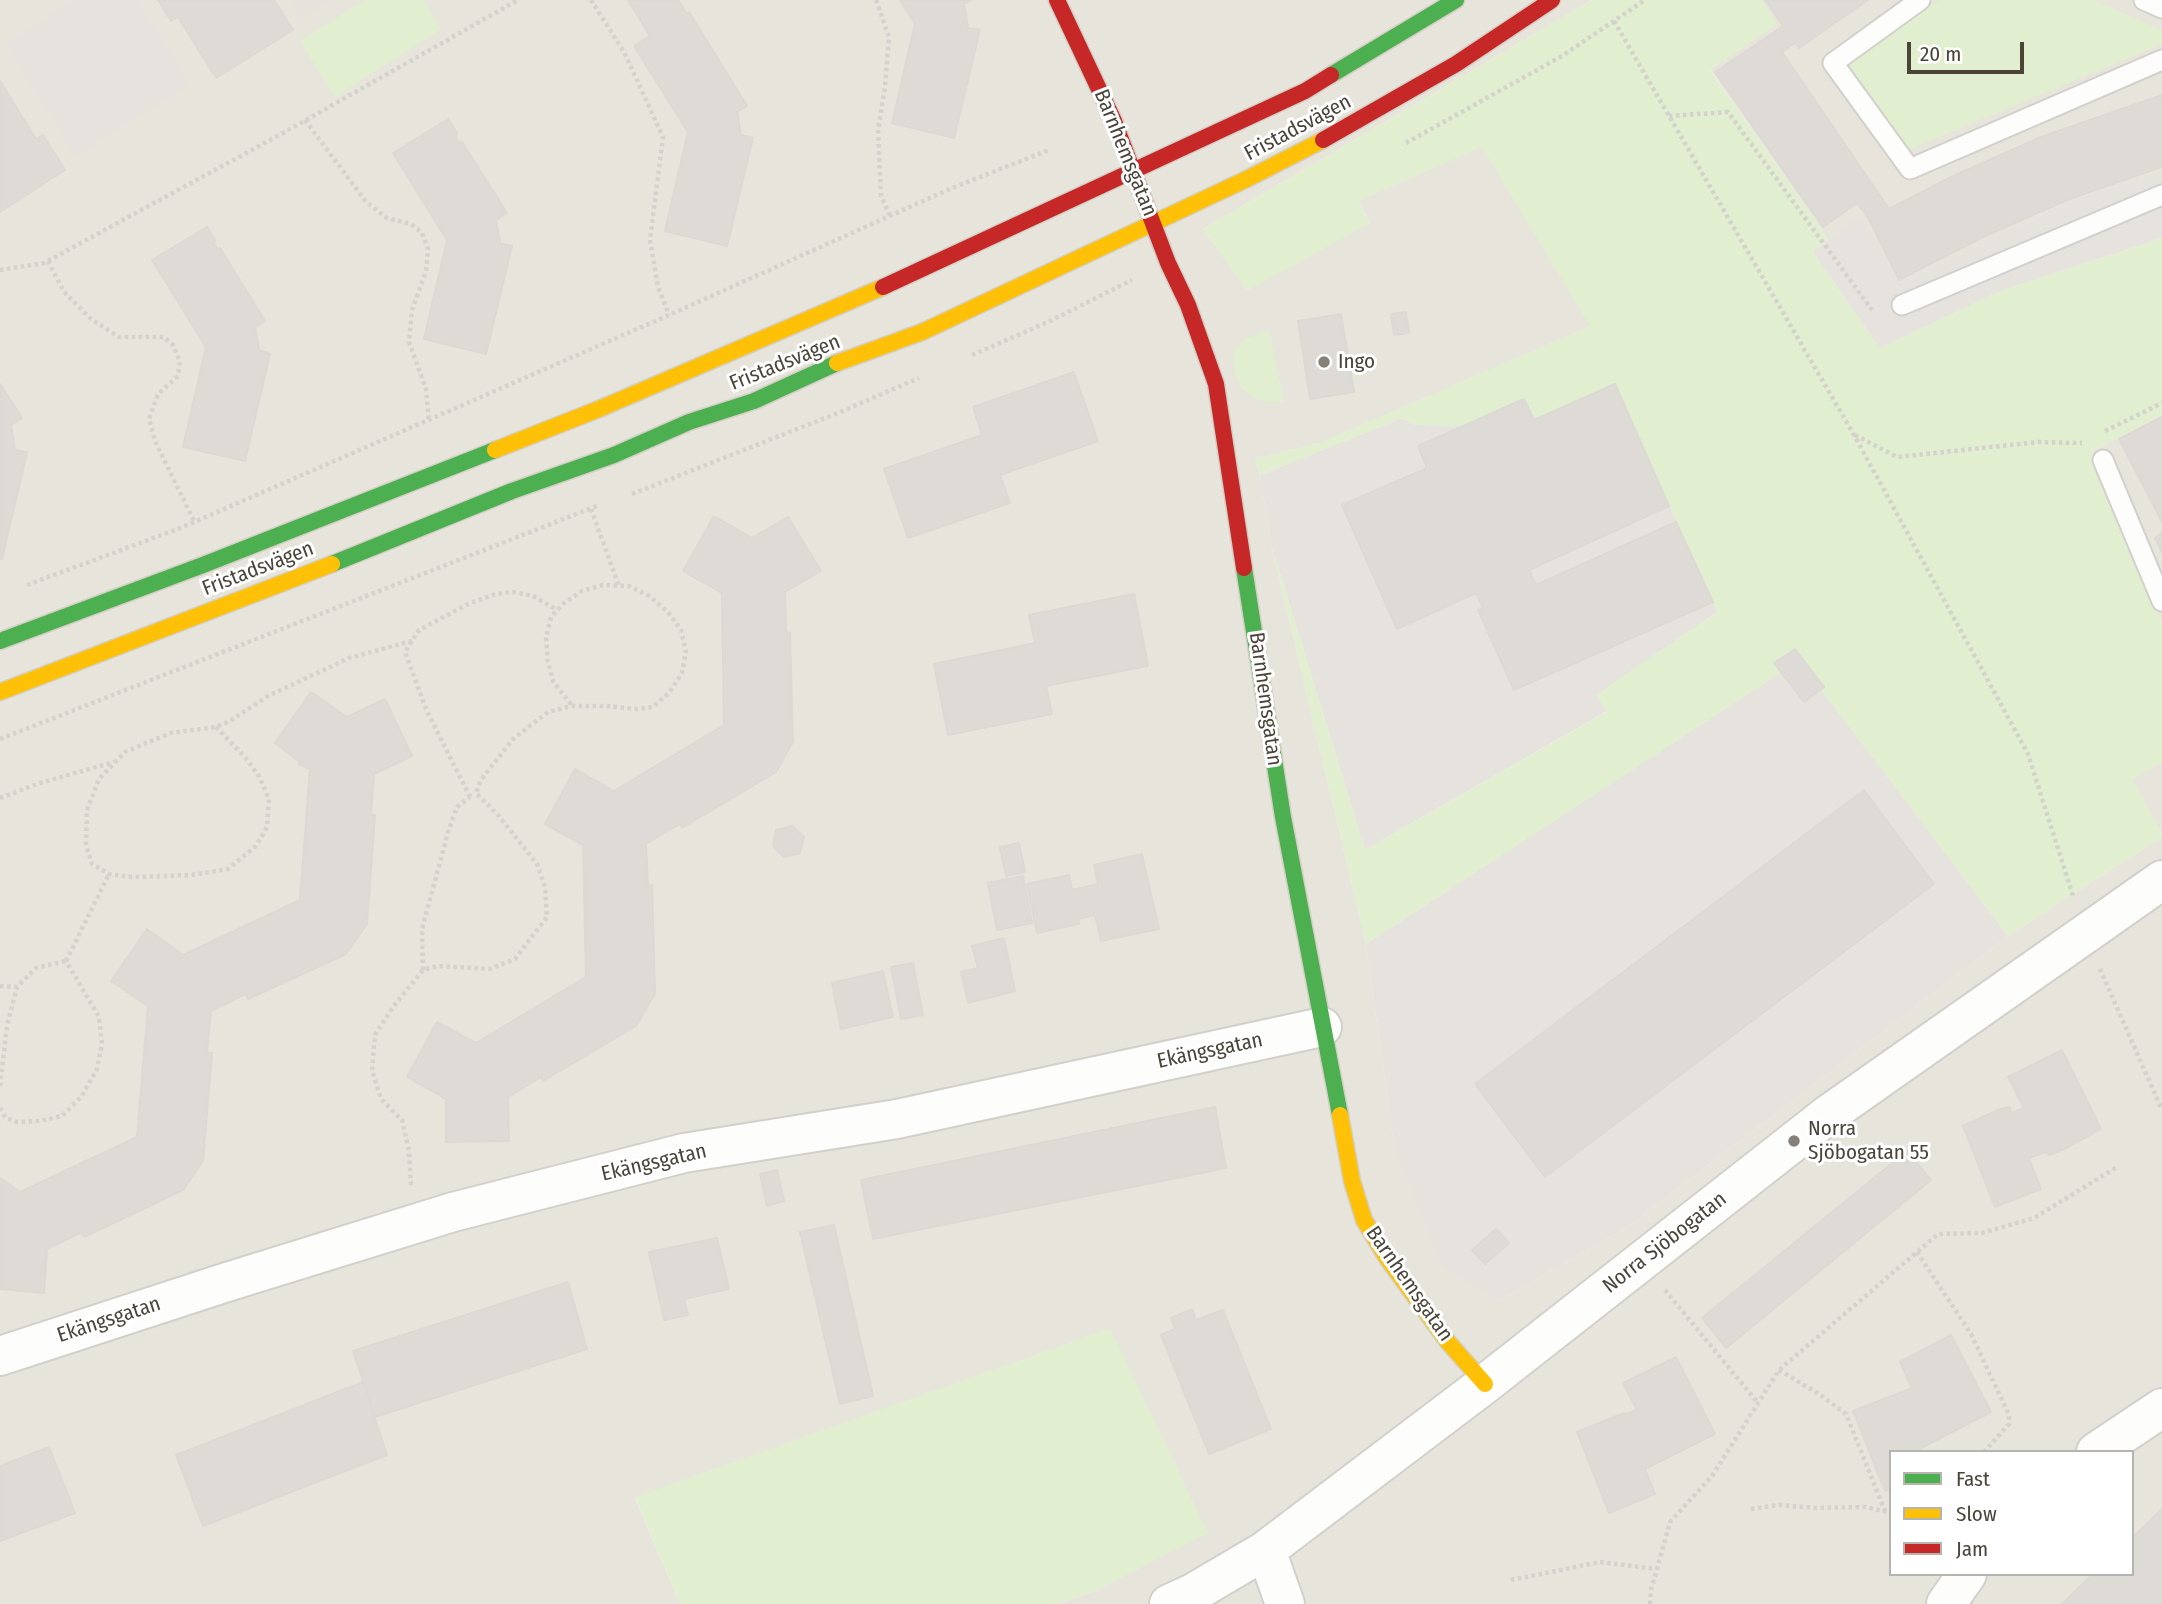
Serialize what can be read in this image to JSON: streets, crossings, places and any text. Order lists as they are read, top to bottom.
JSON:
{
  "streets": {
    "street": [
      "Fristadsvägen",
      "Barnhemsgatan",
      "Ekängsgatan",
      "Norra Sjöbogatan"
    ]
  },
  "crossings": [
    ["Fristadsvägen", "Barnhemsgatan"],
    ["Barnhemsgatan", "Ekängsgatan"],
    ["Barnhemsgatan", "Norra Sjöbogatan"]
  ],
  "places": ["Ingo", "Norra Sjöbogatan 55"],
  "legend": ["Fast", "Slow", "Jam"],
  "scale_bar": "20 m"
}
